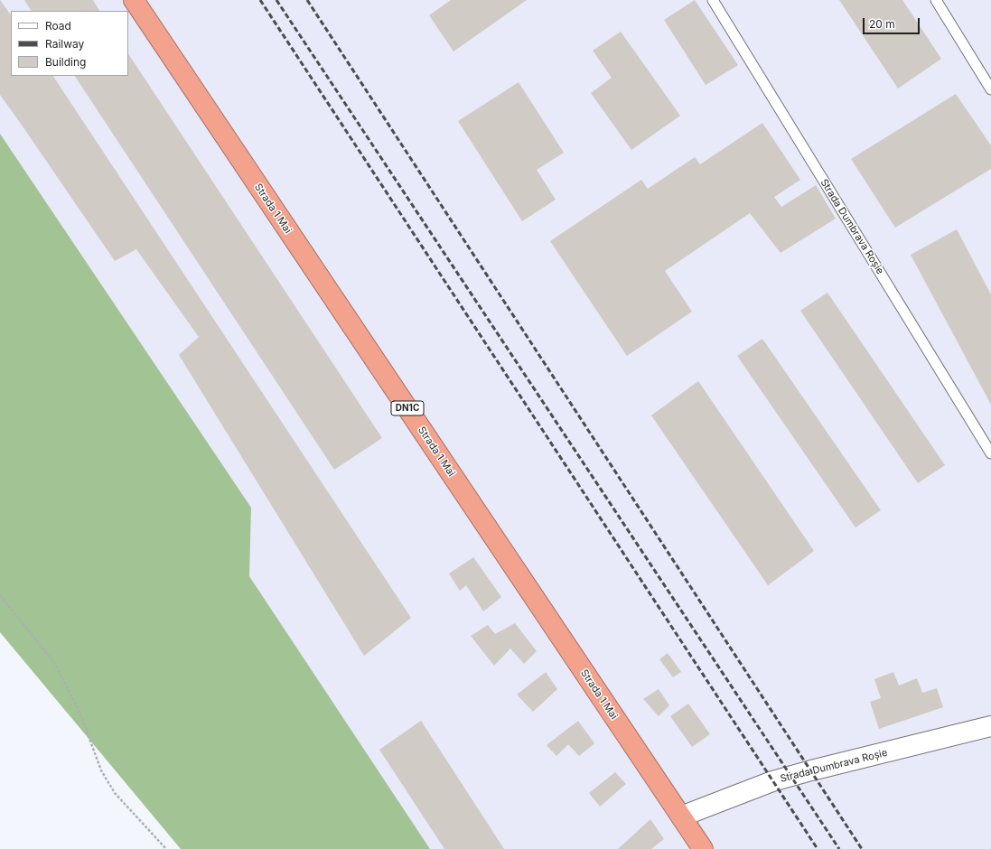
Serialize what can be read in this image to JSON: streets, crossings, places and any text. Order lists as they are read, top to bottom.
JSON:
{
  "streets": {
    "highway": ["Strada 1 Mai", "DN1C"],
    "main road": ["Strada Dumbrava Roșie"]
  },
  "crossings": [
    ["Strada 1 Mai", "Strada Dumbrava Roșie"]
  ],
  "legend": ["Road", "Railway", "Building"],
  "scale_bar": "20 m"
}
